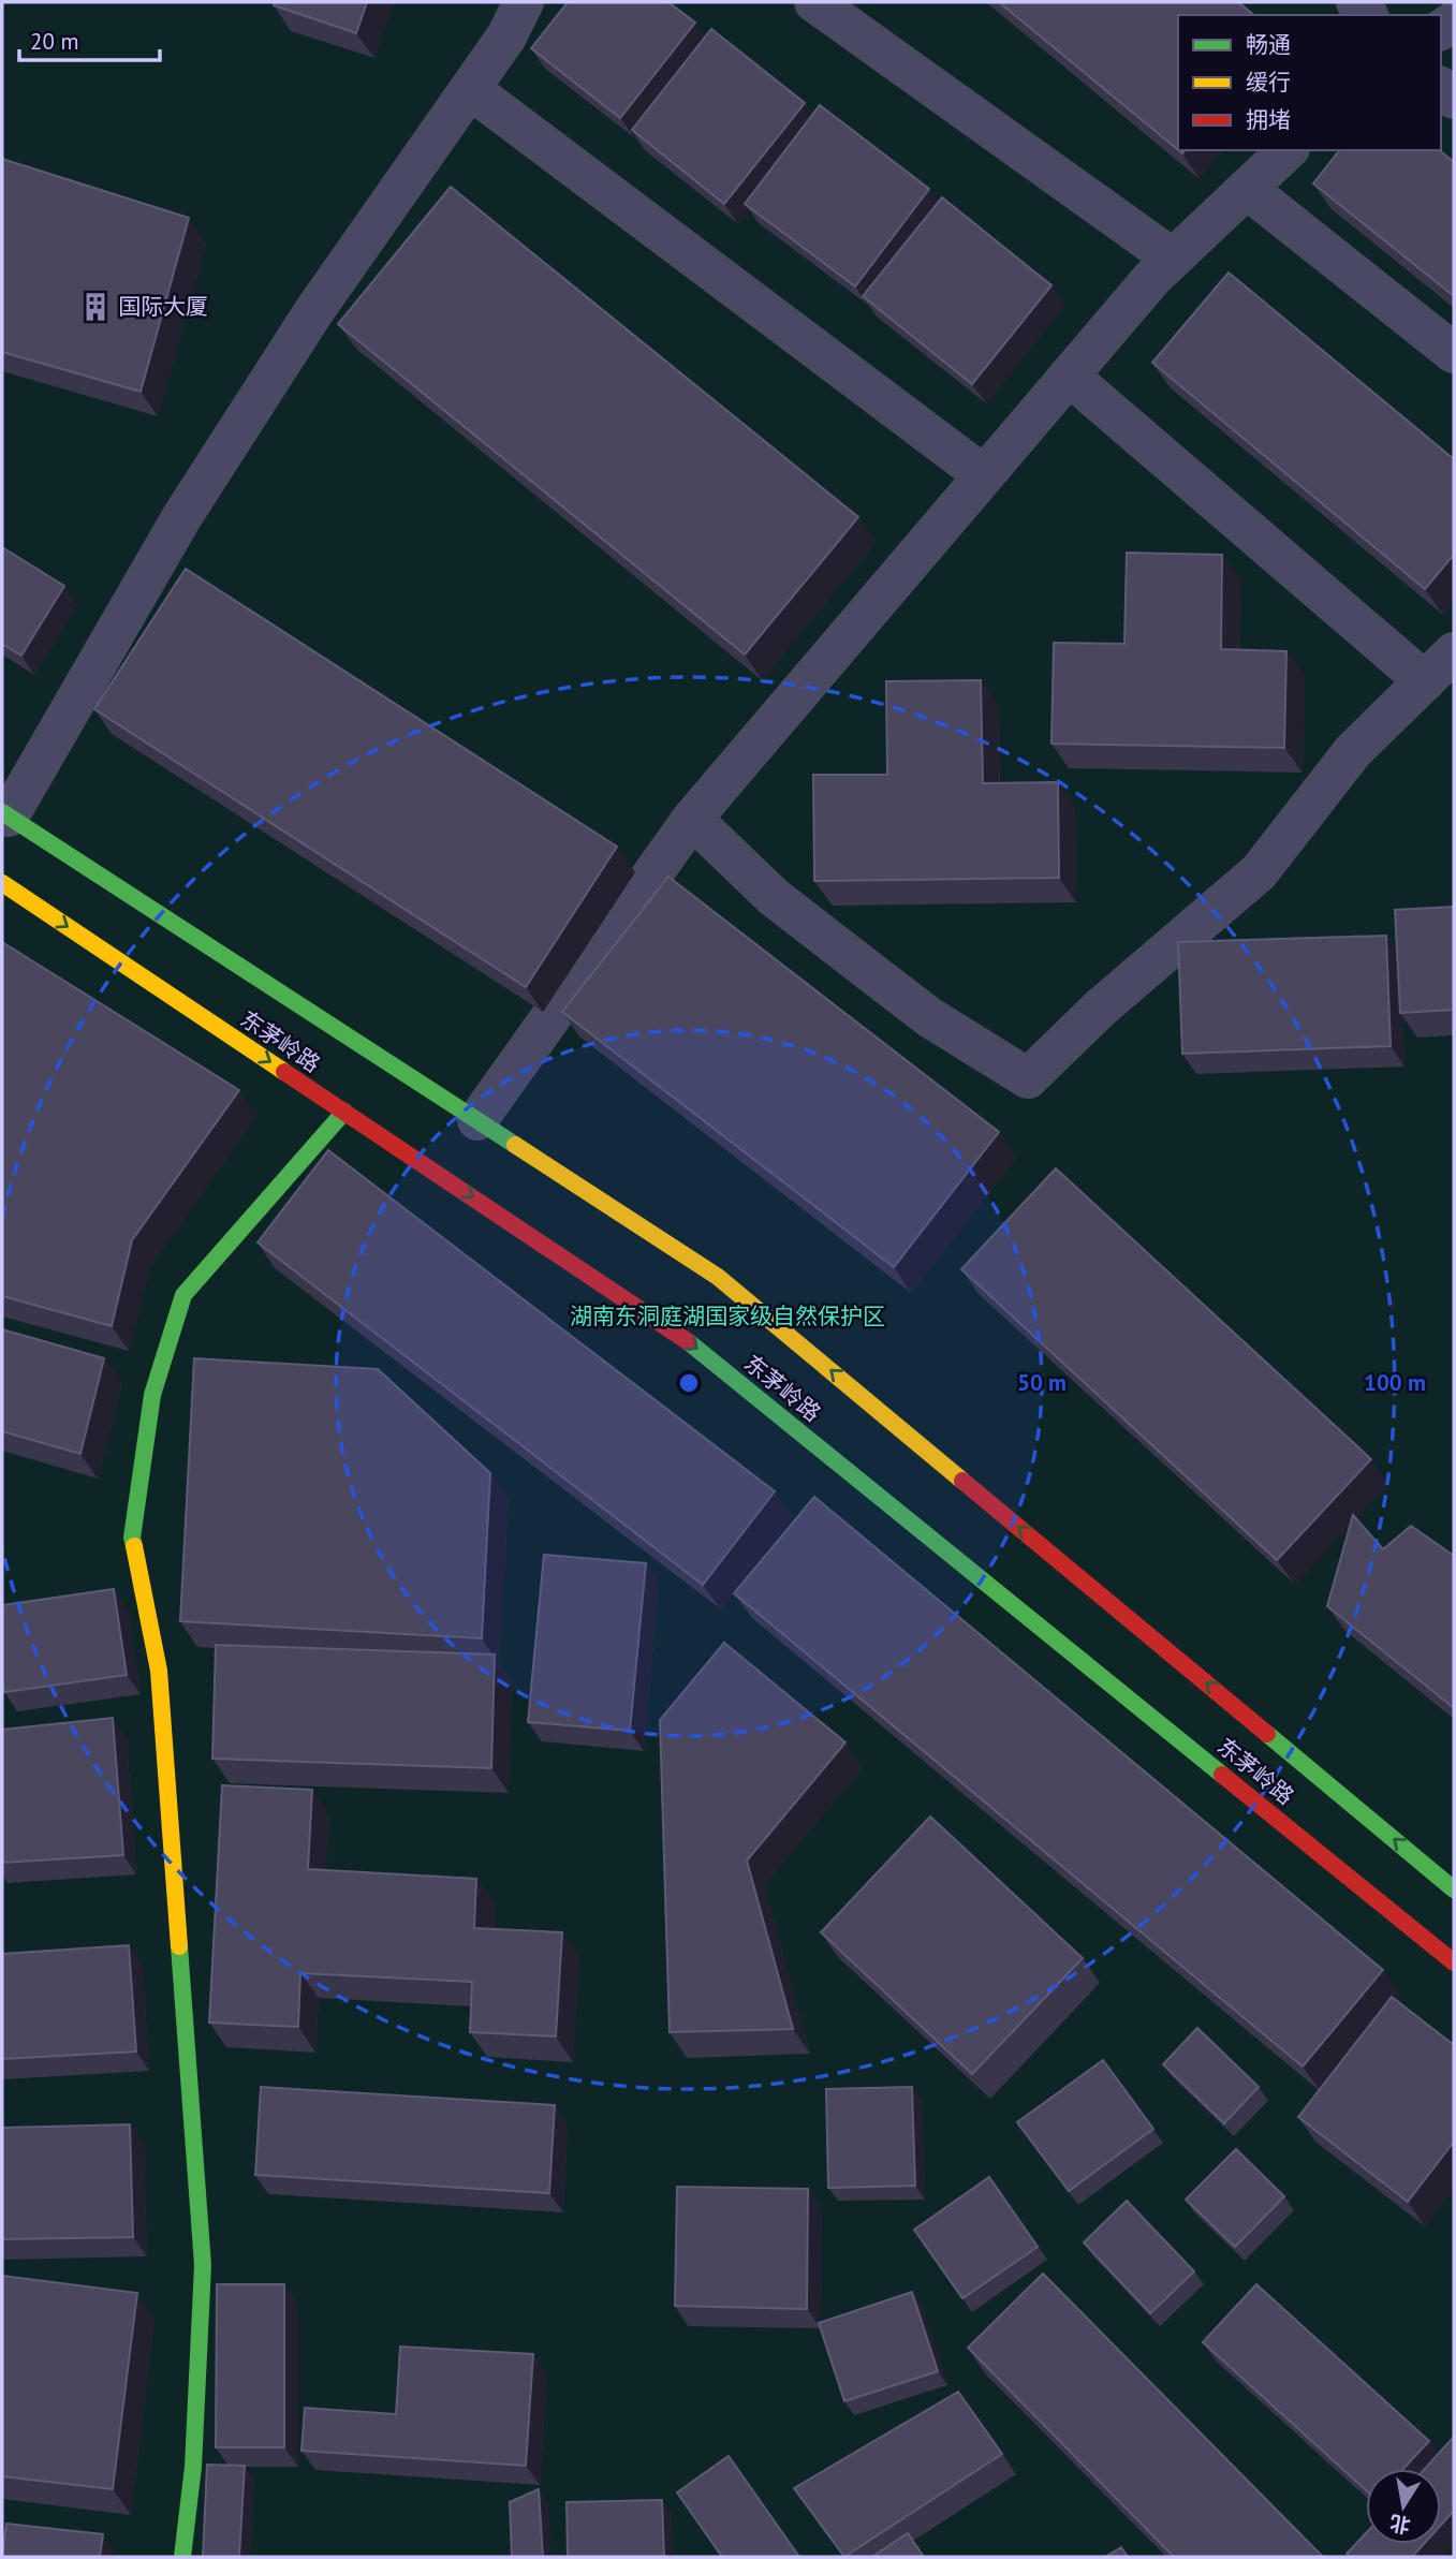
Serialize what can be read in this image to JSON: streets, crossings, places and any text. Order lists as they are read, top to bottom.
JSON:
{
  "streets": {
    "main road": ["东茅岭路"]
  },
  "parks": ["湖南东洞庭湖国家级自然保护区"],
  "places": {
    "building": ["国际大厦"]
  },
  "legend": ["畅通", "缓行", "拥堵"],
  "scale_bar": "20 m",
  "north": "bottom",
  "rings": ["50 m", "100 m"]
}
